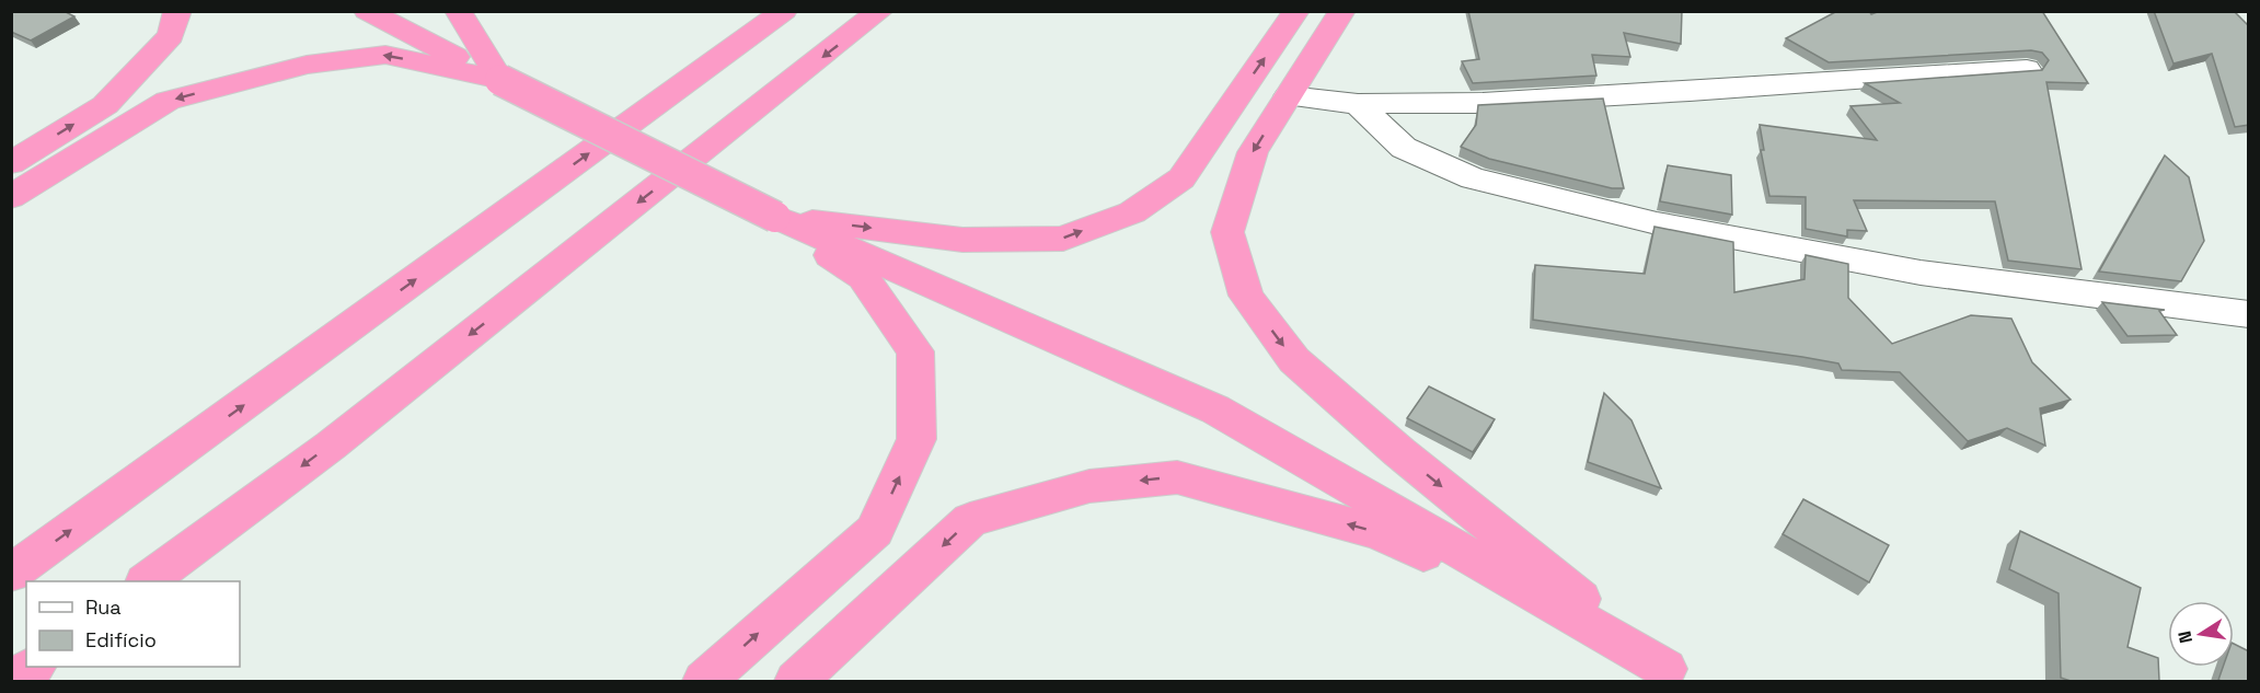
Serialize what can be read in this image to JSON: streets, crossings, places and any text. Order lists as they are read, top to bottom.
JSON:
{
  "legend": ["Rua", "Edifício"],
  "north": "left"
}
